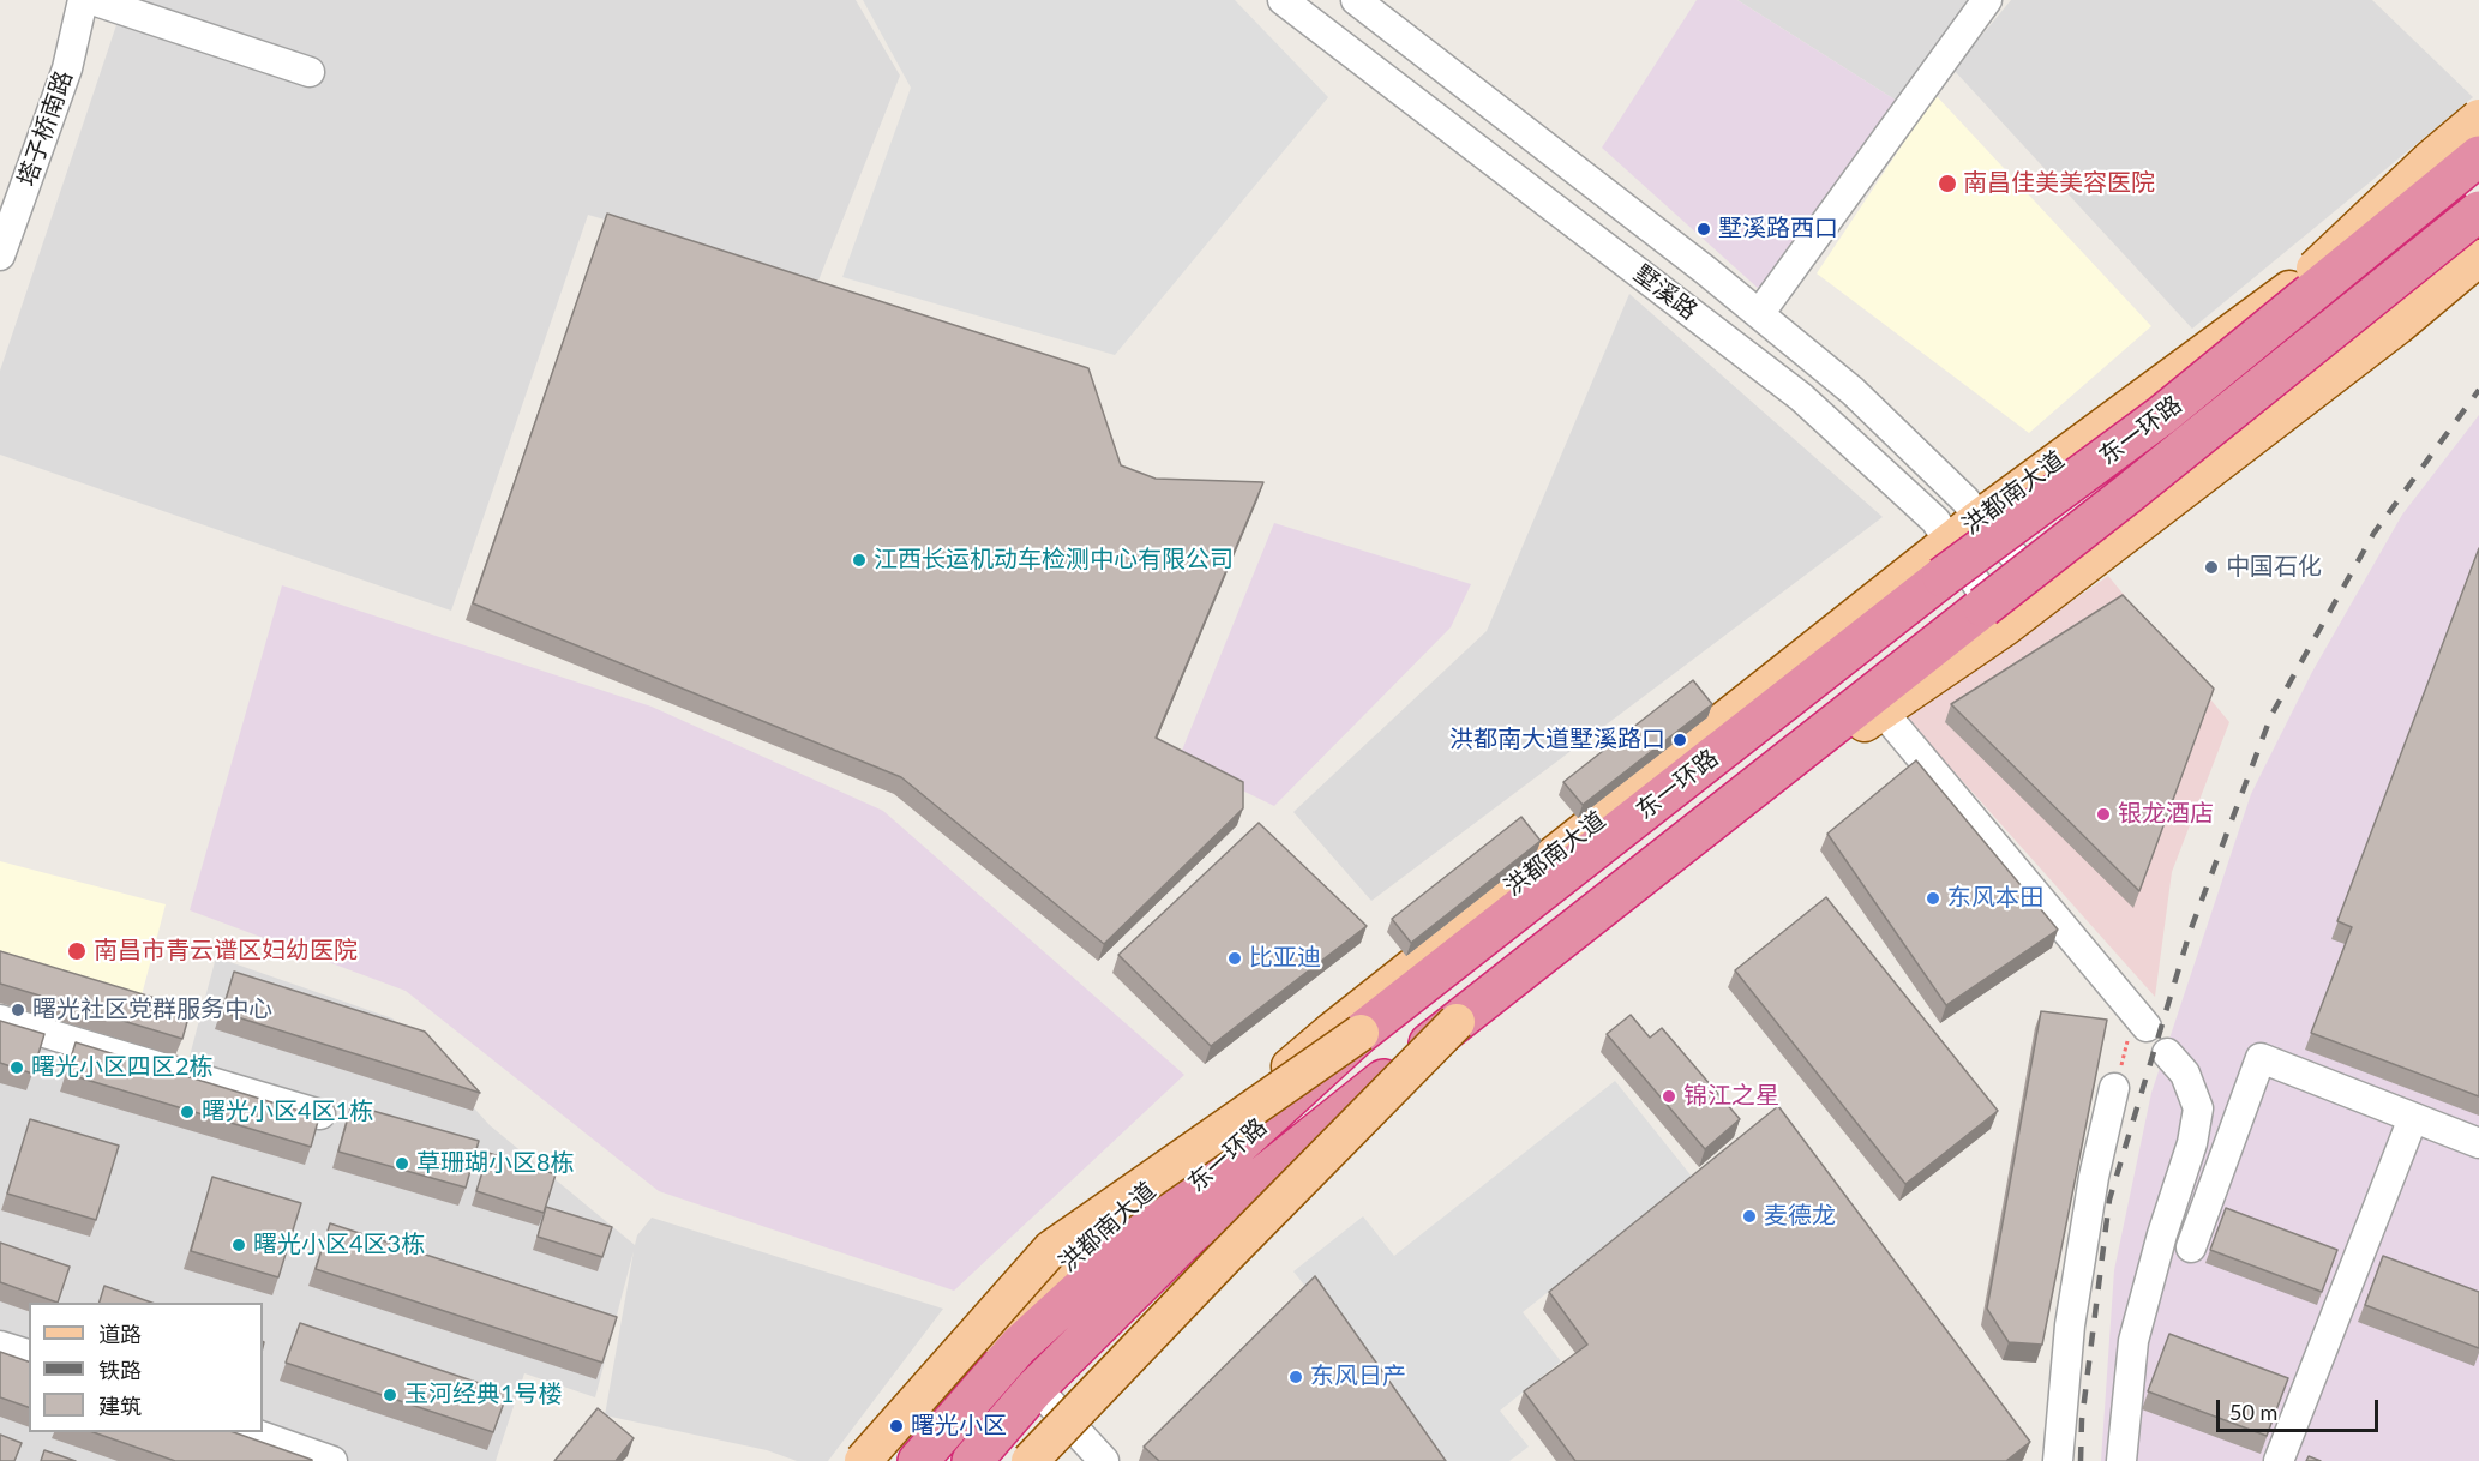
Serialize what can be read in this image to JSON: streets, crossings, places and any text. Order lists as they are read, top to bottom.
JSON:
{
  "streets": {
    "highway": ["东一环路"],
    "main road": ["洪都南大道"],
    "street": ["塔子桥南路", "墅溪路"]
  },
  "crossings": [
    ["墅溪路", "洪都南大道"]
  ],
  "places": [
    "南昌佳美美容医院",
    "墅溪路西口",
    "江西长运机动车检测中心有限公司",
    "中国石化",
    "洪都南大道墅溪路口",
    "银龙酒店",
    "东风本田",
    "南昌市青云谱区妇幼医院",
    "比亚迪",
    "曙光社区党群服务中心",
    "曙光小区四区2栋",
    "锦江之星",
    "曙光小区4区1栋",
    "草珊瑚小区8栋",
    "麦德龙",
    "曙光小区4区3栋",
    "东风日产",
    "玉河经典1号楼",
    "曙光小区"
  ],
  "legend": ["道路", "铁路", "建筑"],
  "scale_bar": "50 m"
}
